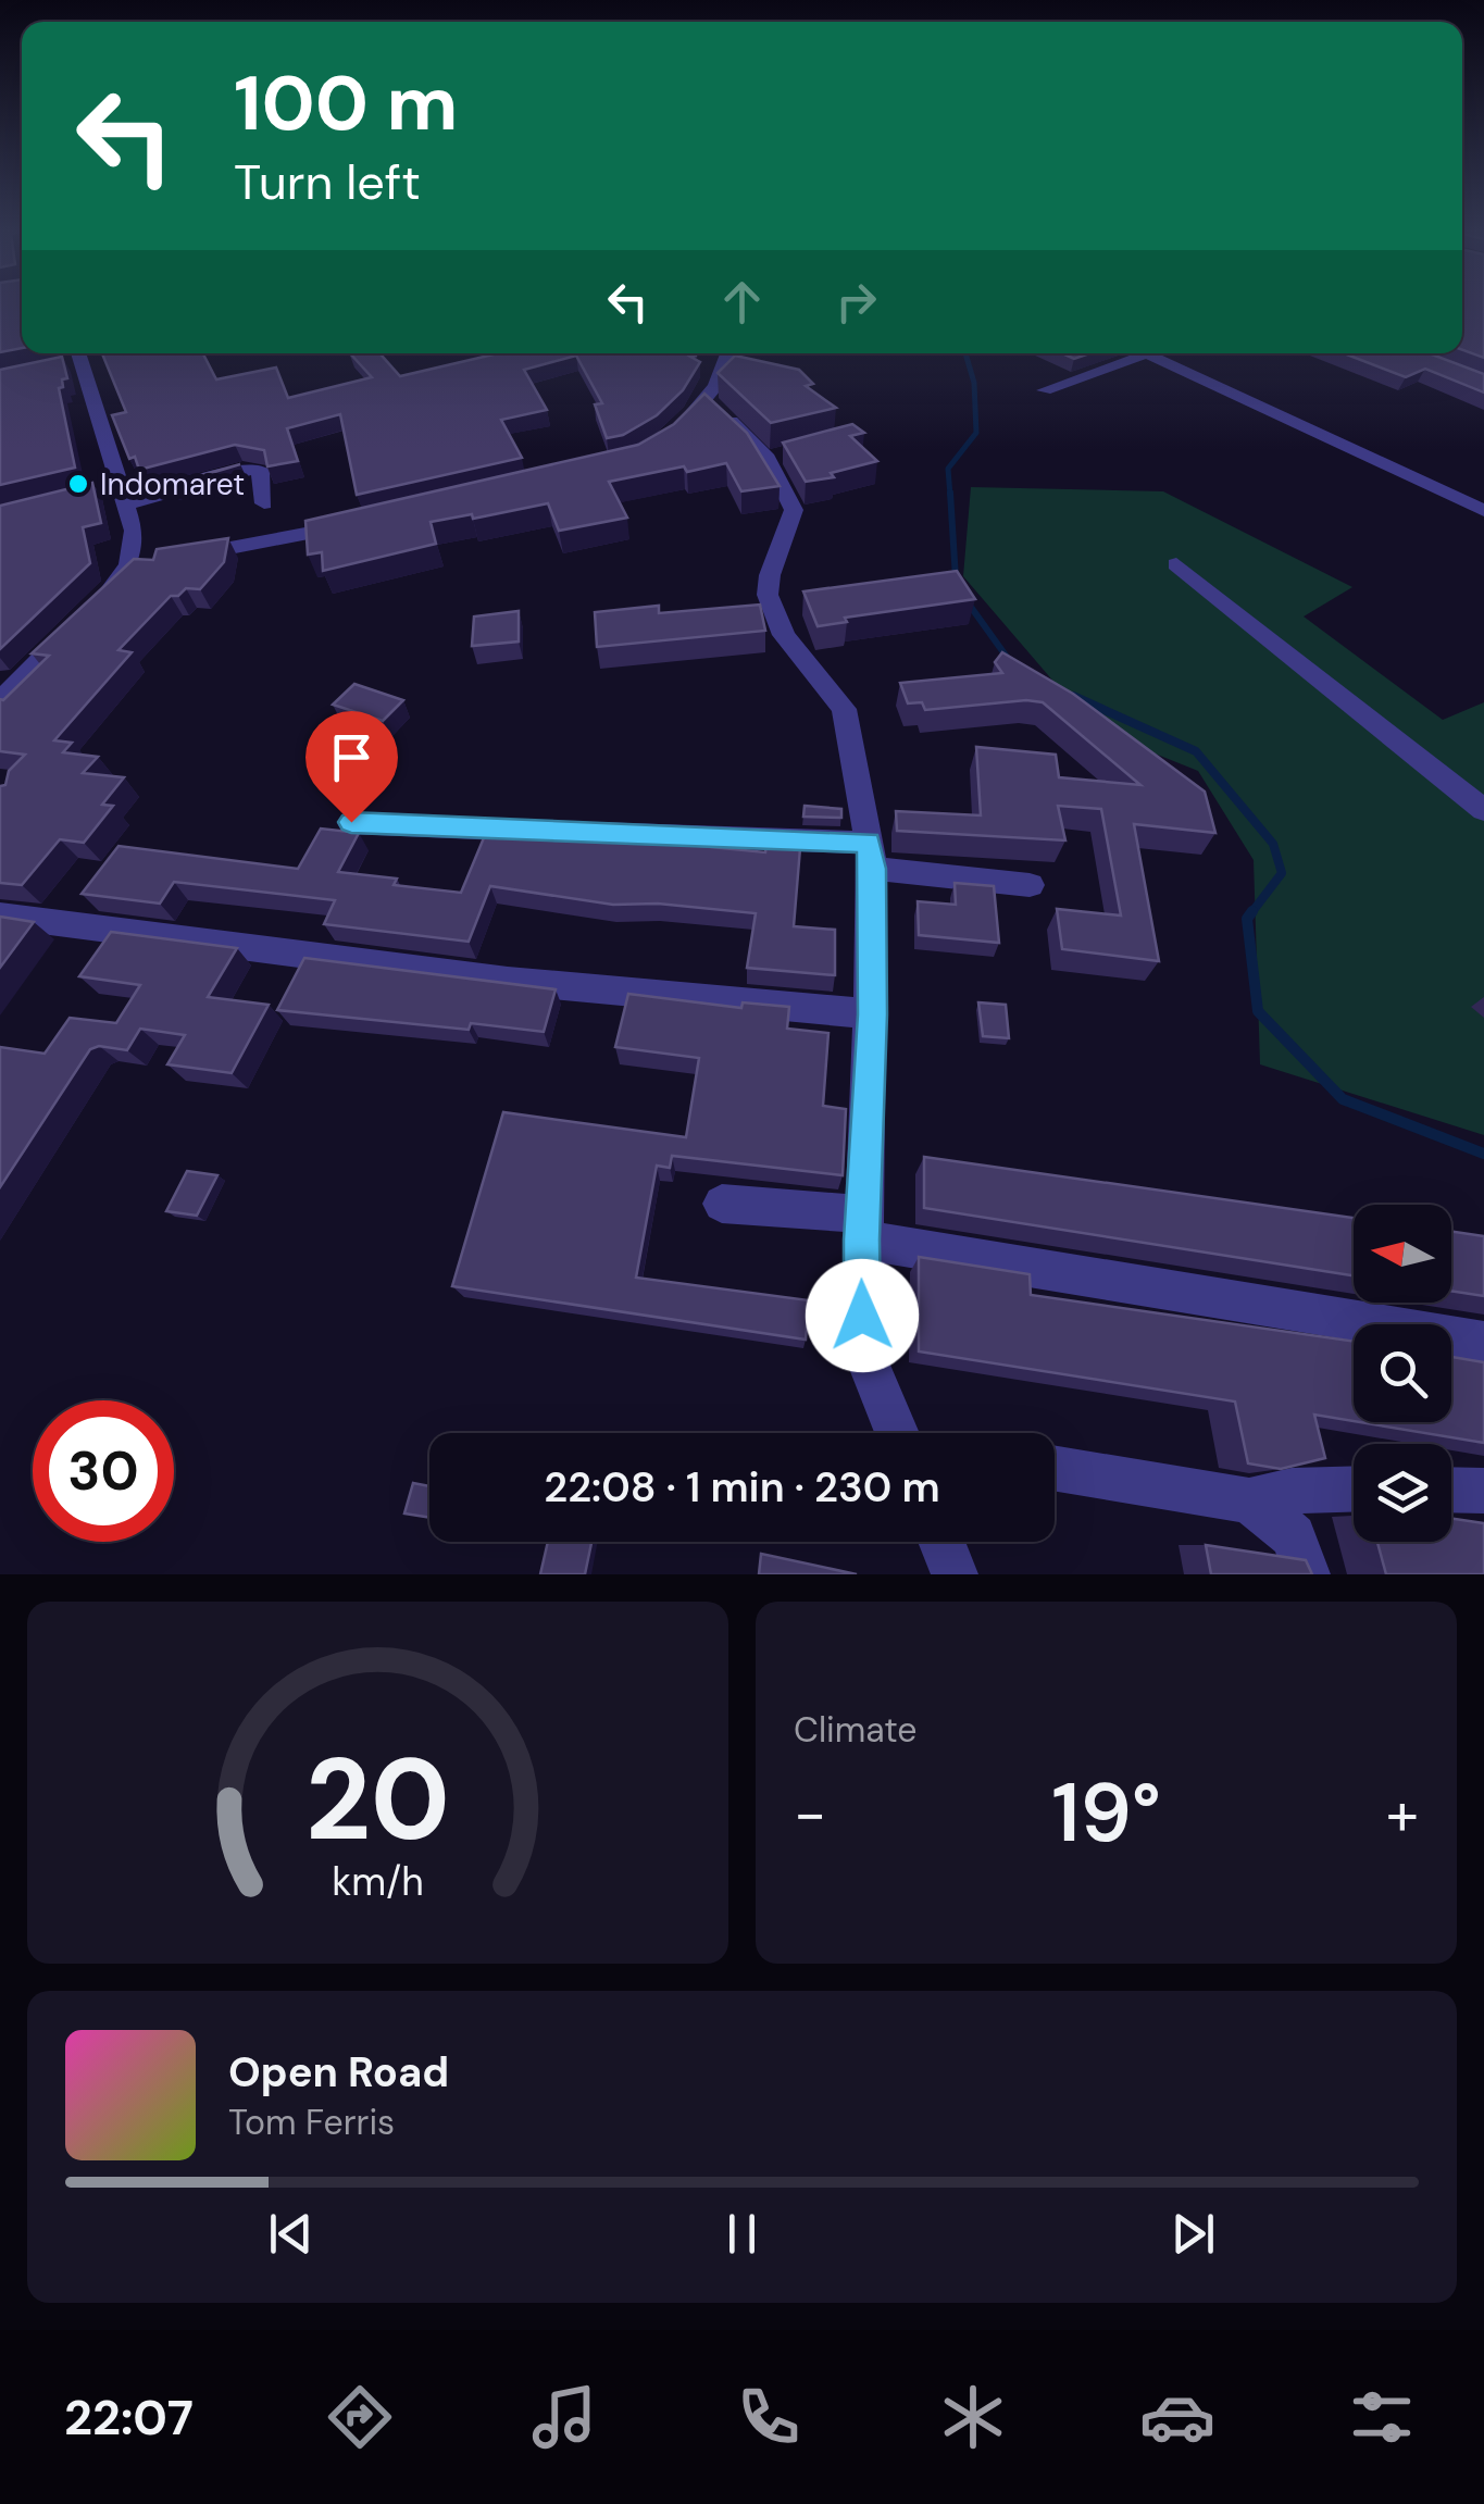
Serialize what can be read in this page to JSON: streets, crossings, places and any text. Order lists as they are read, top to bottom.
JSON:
{
  "places": ["Indomaret"],
  "north": "left",
  "page": {
    "turn": ["100 m", "Turn left"],
    "limit": "30",
    "trip": "22:08 · 1 min · 230 m",
    "tile": "Climate",
    "heat": ["−", "19°", "+"],
    "song": ["Open Road", "Tom Ferris"],
    "tabs": "22:07",
    "gauge": ["20", "km/h"]
  }
}
